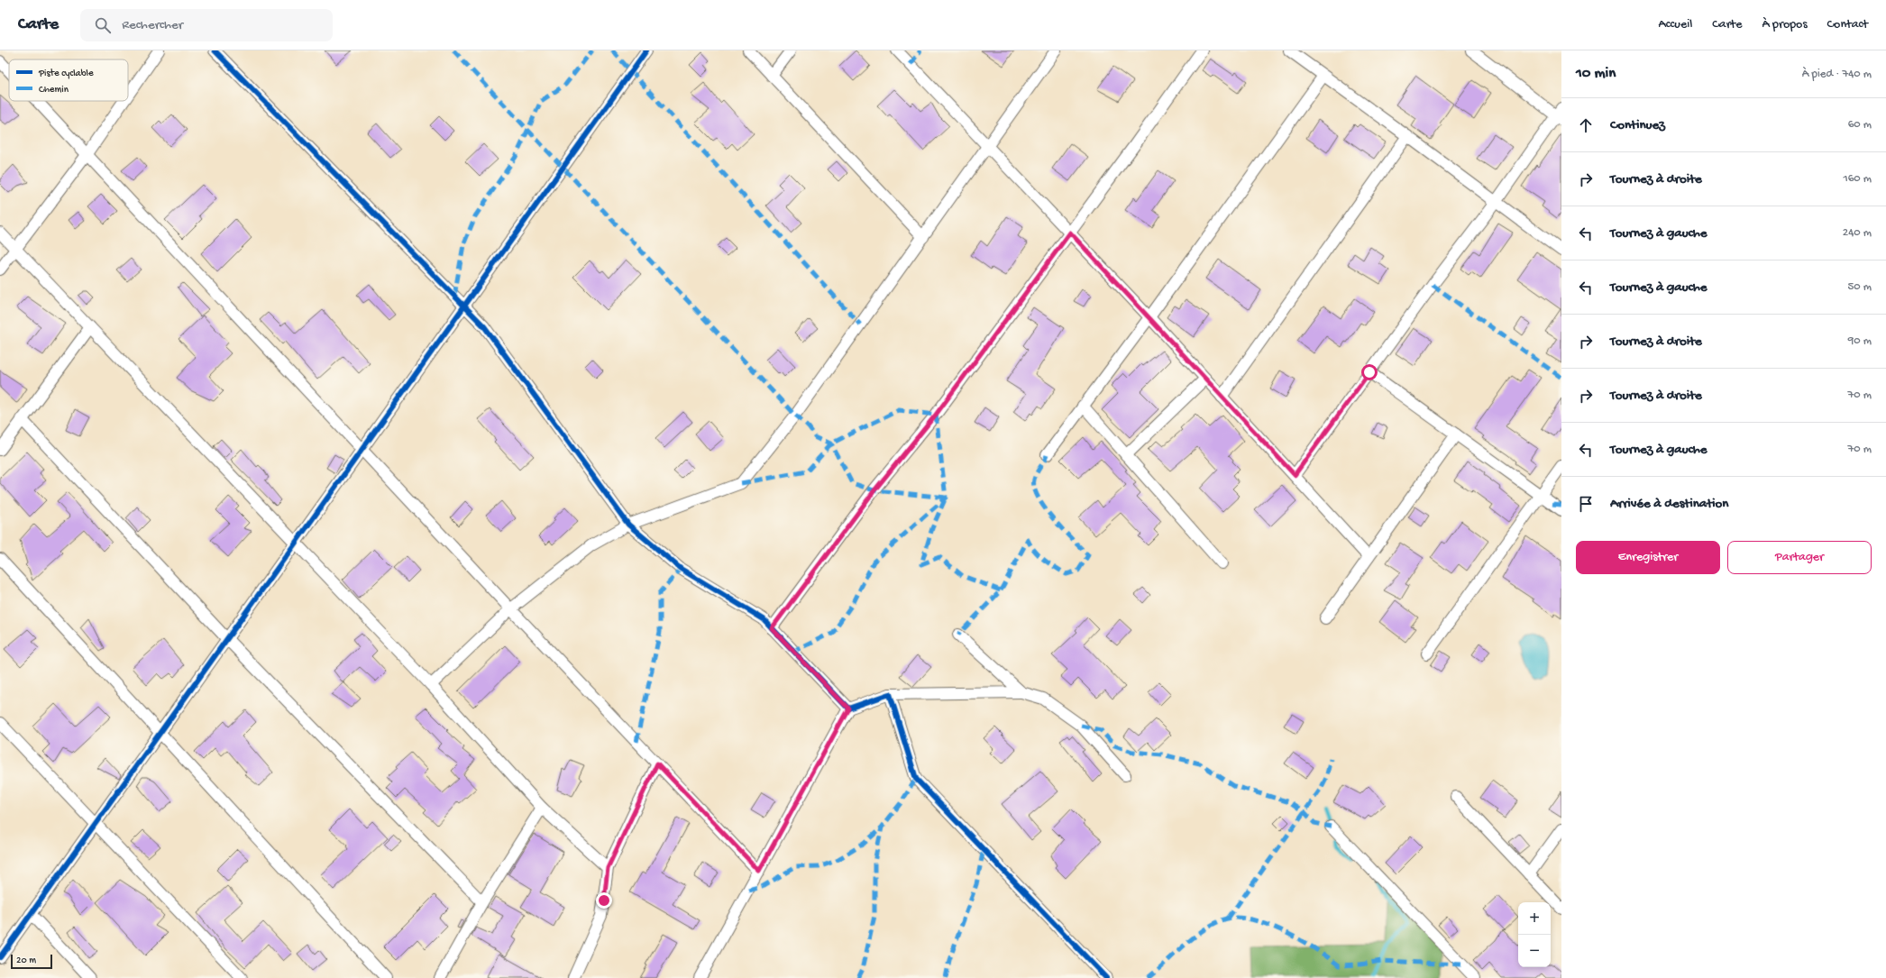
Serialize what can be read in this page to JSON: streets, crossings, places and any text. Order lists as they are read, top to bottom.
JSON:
{
  "legend": ["Piste cyclable", "Chemin"],
  "scale_bar": "20 m",
  "page": {
    "header": "Carte",
    "search": "Rechercher",
    "nav": [
      "Accueil",
      "Carte",
      "À propos",
      "Contact"
    ],
    "heading": ["10 min", "À pied · 740 m"],
    "list": [
      ["Continuez", "60 m"],
      ["Tournez à droite", "160 m"],
      ["Tournez à gauche", "240 m"],
      ["Tournez à gauche", "50 m"],
      ["Tournez à droite", "90 m"],
      ["Tournez à droite", "70 m"],
      ["Tournez à gauche", "70 m"],
      "Arrivée à destination"
    ],
    "buttons": ["Enregistrer", "Partager"],
    "map_buttons": ["+", "−"],
    "scale": "20 m"
  }
}
